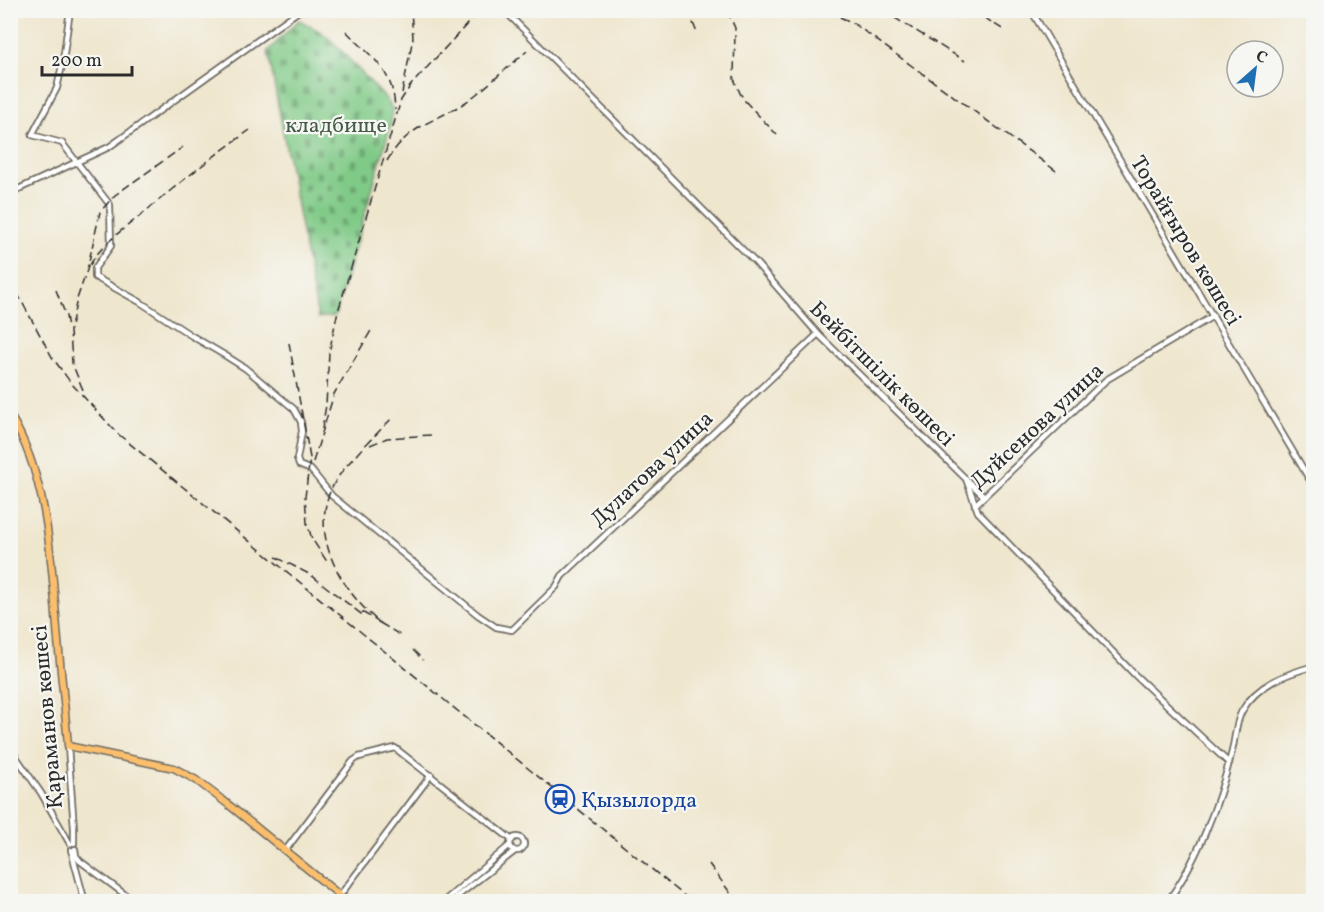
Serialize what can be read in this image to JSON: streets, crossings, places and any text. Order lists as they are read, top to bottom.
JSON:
{
  "streets": {
    "main road": ["Қараманов көшесі"],
    "street": [
      "Торайғыров көшесі",
      "Бейбітшілік көшесі",
      "Дуйсенова улица",
      "Дулатова улица"
    ]
  },
  "crossings": [
    ["Торайғыров көшесі", "Дуйсенова улица"],
    ["Бейбітшілік көшесі", "Дуйсенова улица"],
    ["Бейбітшілік көшесі", "Дулатова улица"]
  ],
  "parks": ["кладбище"],
  "places": {
    "station": ["Қызылорда"]
  },
  "scale_bar": "200 m",
  "north": "top right"
}
